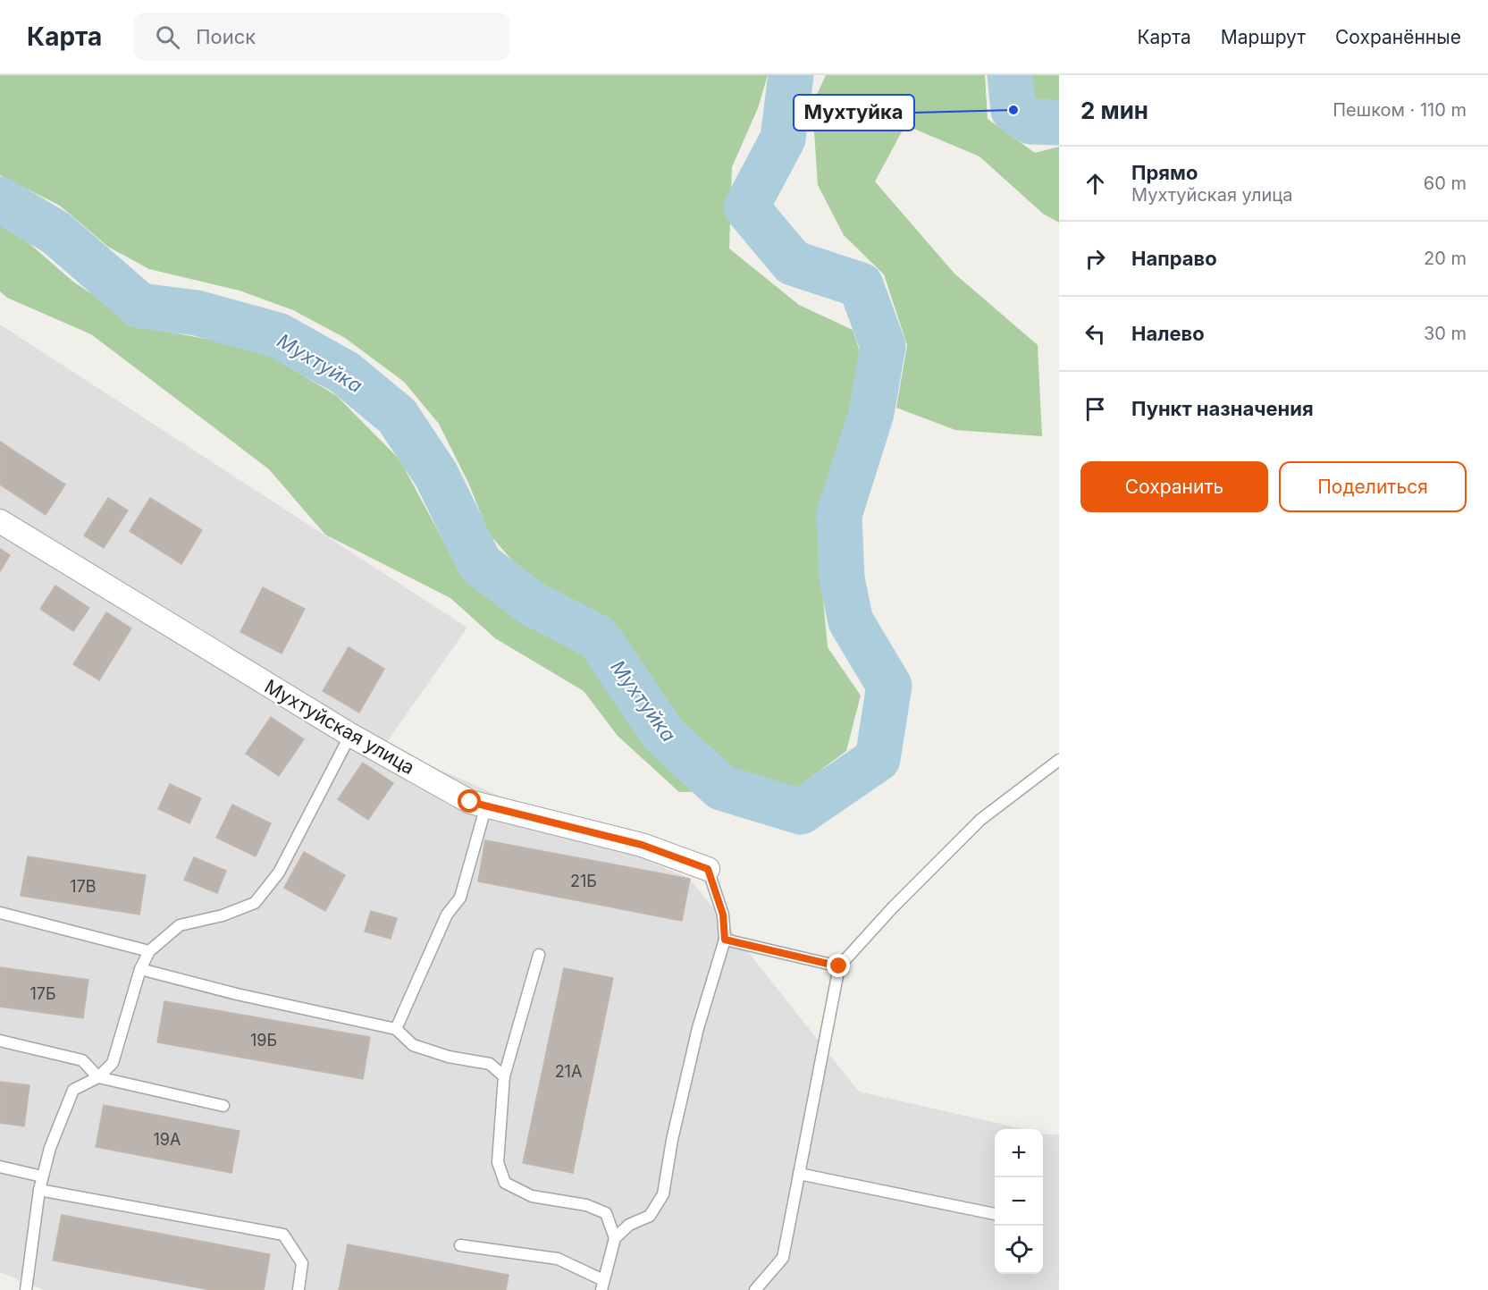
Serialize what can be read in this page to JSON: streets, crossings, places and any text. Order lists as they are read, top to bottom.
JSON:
{
  "streets": {
    "street": ["Мухтуйская улица"]
  },
  "water": ["Мухтуйка"],
  "places": ["Мухтуйка"],
  "house_numbers": [
    "21Б",
    "17В",
    "17Б",
    "19Б",
    "21А",
    "19А"
  ],
  "page": {
    "header": "Карта",
    "search": "Поиск",
    "nav": ["Карта", "Маршрут", "Сохранённые"],
    "heading": ["2 мин", "Пешком · 110 m"],
    "list": [
      ["Прямо", "Мухтуйская улица", "60 m"],
      ["Направо", "20 m"],
      ["Налево", "30 m"],
      "Пункт назначения"
    ],
    "buttons": ["Сохранить", "Поделиться"],
    "map_buttons": ["+", "−"]
  }
}
